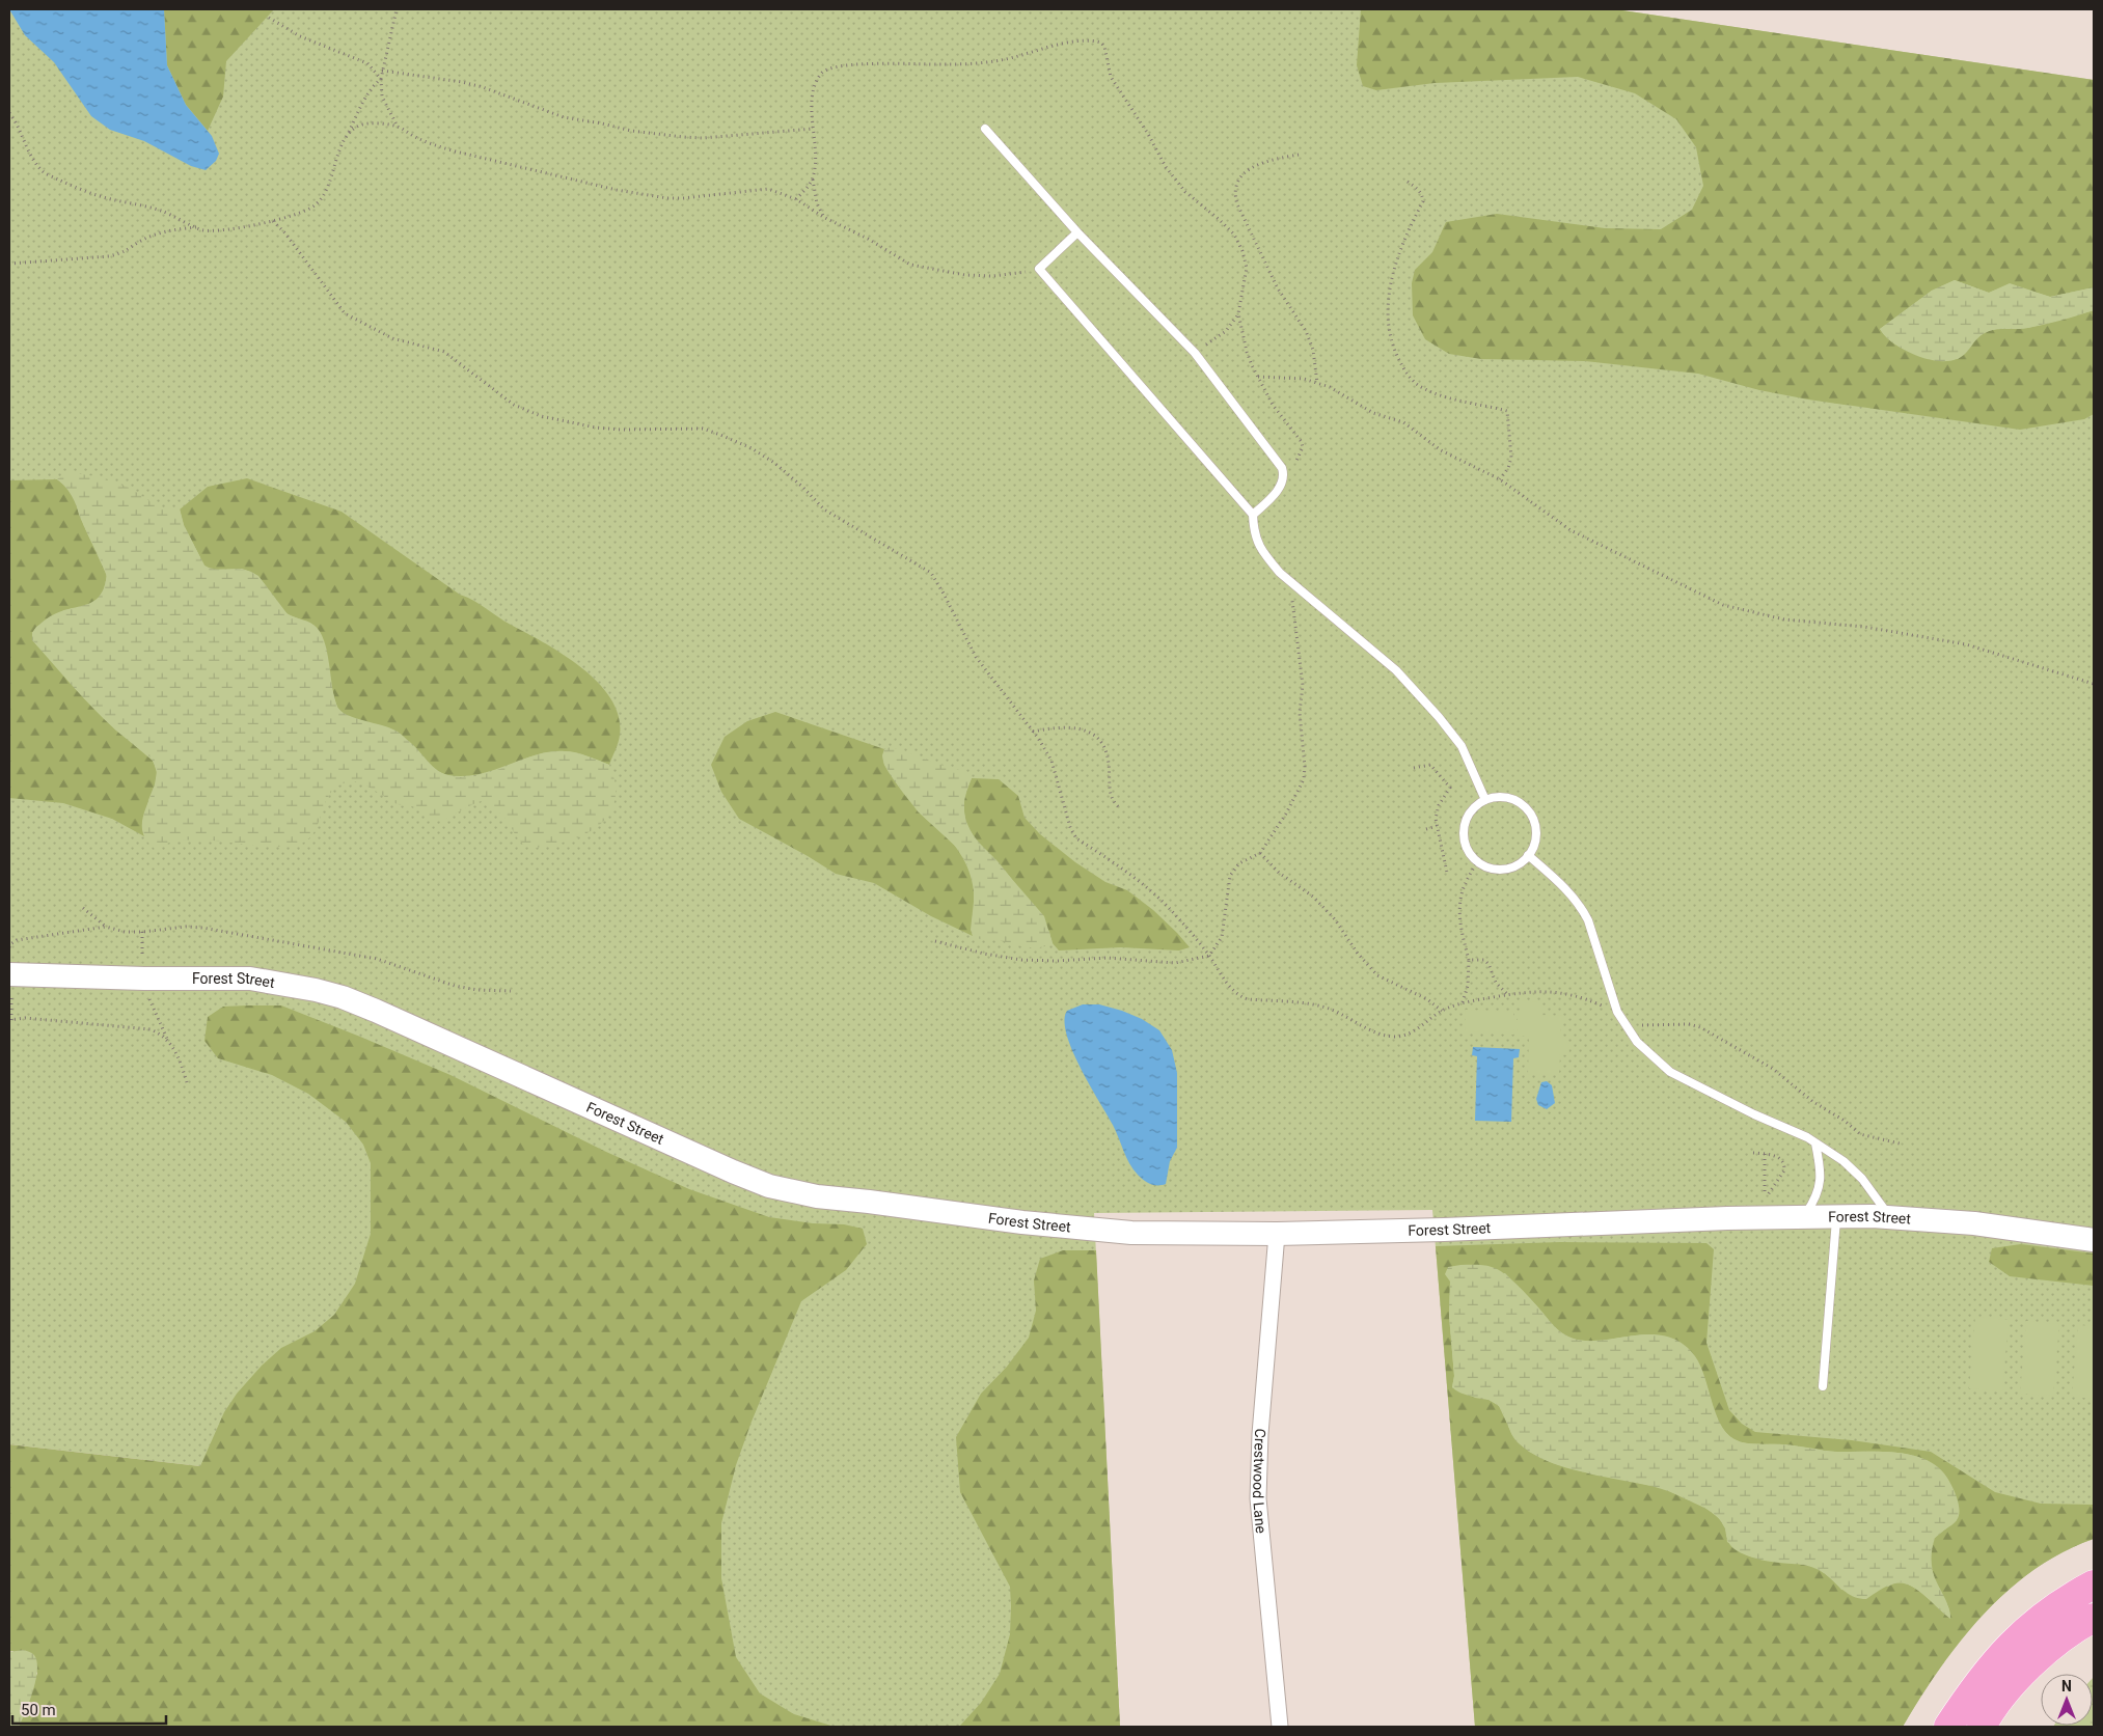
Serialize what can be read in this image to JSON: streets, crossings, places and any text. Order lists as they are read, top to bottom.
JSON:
{
  "streets": {
    "street": ["Forest Street", "Crestwood Lane"]
  },
  "crossings": [
    ["Forest Street", "Crestwood Lane"]
  ],
  "scale_bar": "50 m",
  "north": "top"
}
